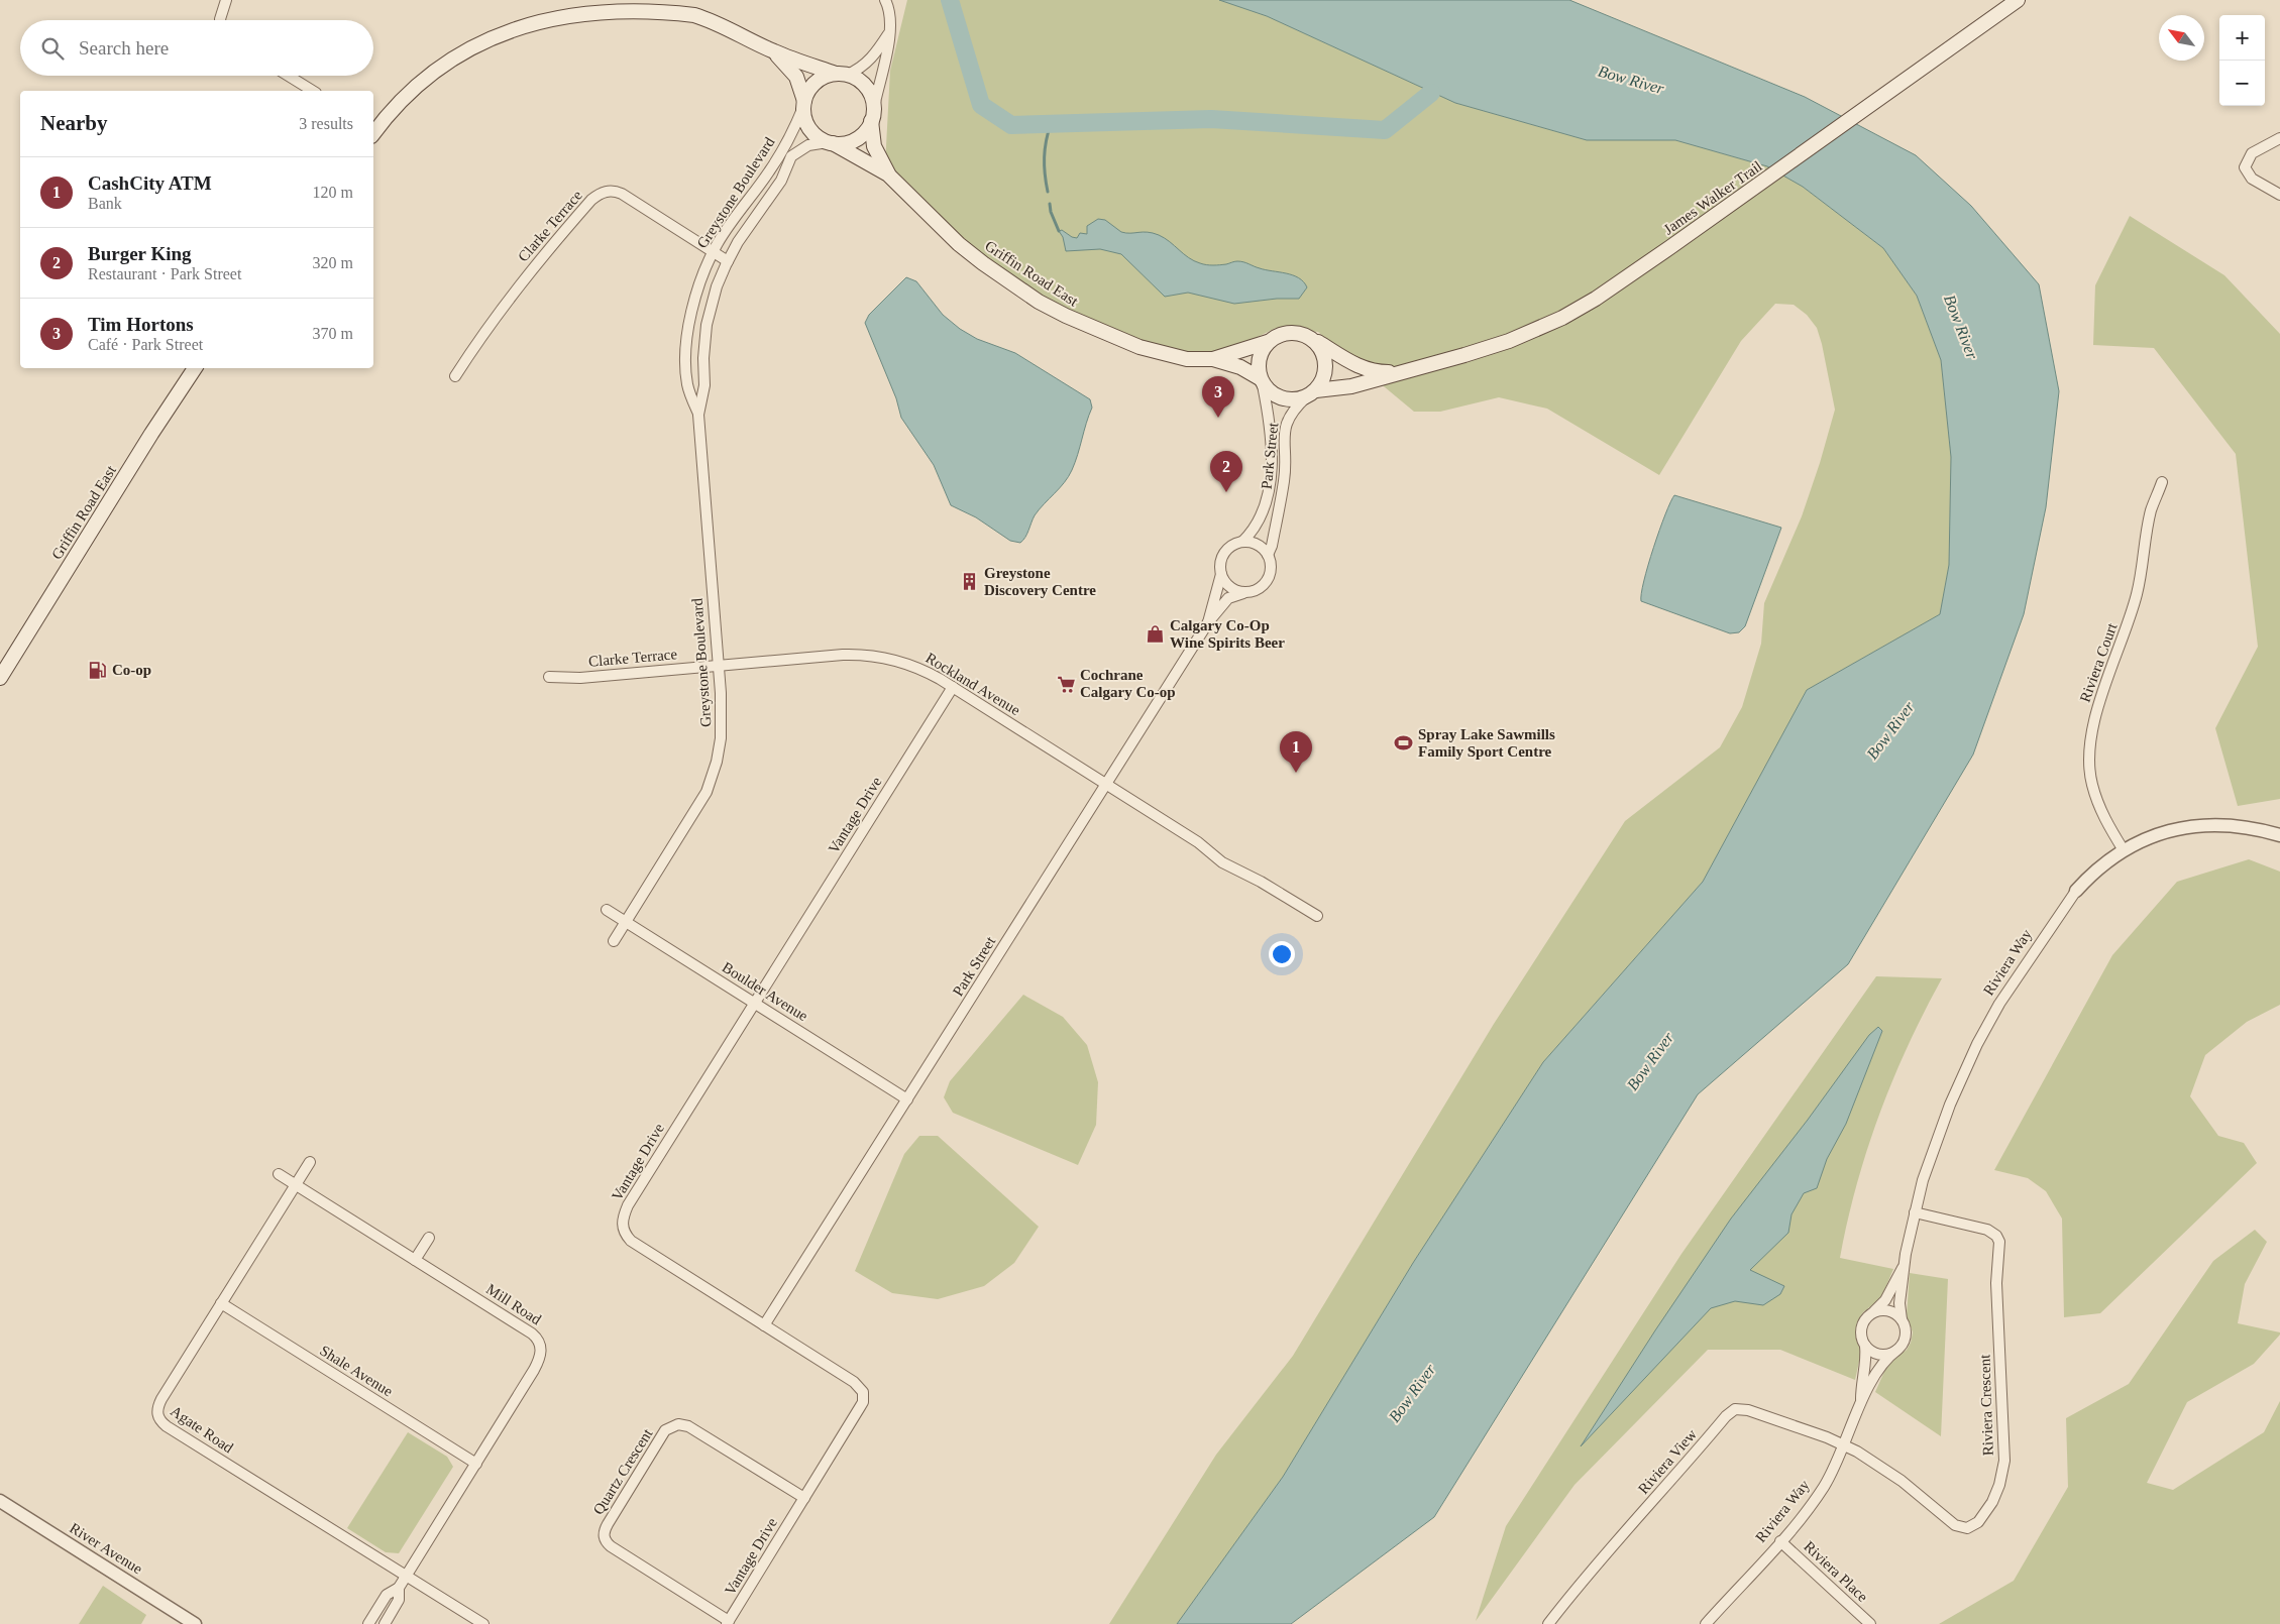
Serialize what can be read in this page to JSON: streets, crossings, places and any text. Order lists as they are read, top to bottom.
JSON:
{
  "streets": {
    "main road": ["James Walker Trail", "Griffin Road East"],
    "street": [
      "Greystone Boulevard",
      "Clarke Terrace",
      "Park Street",
      "Riviera Court",
      "Rockland Avenue",
      "Vantage Drive",
      "Riviera Way",
      "Boulder Avenue",
      "Mill Road",
      "Shale Avenue",
      "Riviera Crescent",
      "Agate Road",
      "Riviera View",
      "Quartz Crescent",
      "River Avenue",
      "Riviera Place"
    ]
  },
  "crossings": [
    ["Greystone Boulevard", "Clarke Terrace"],
    ["Greystone Boulevard", "Griffin Road East"],
    ["Greystone Boulevard", "Rockland Avenue"],
    ["Greystone Boulevard", "Boulder Avenue"],
    ["James Walker Trail", "Griffin Road East"],
    ["James Walker Trail", "Park Street"],
    ["Clarke Terrace", "Rockland Avenue"],
    ["Griffin Road East", "Park Street"],
    ["Park Street", "Rockland Avenue"],
    ["Park Street", "Vantage Drive"],
    ["Park Street", "Boulder Avenue"],
    ["Riviera Court", "Riviera Way"],
    ["Rockland Avenue", "Vantage Drive"],
    ["Vantage Drive", "Boulder Avenue"],
    ["Vantage Drive", "Quartz Crescent"],
    ["Riviera Way", "Riviera Crescent"],
    ["Riviera Way", "Riviera View"],
    ["Riviera Way", "Riviera Place"],
    ["Mill Road", "Shale Avenue"],
    ["Mill Road", "Agate Road"],
    ["Shale Avenue", "Agate Road"],
    ["Riviera Crescent", "Riviera View"]
  ],
  "water": ["Bow River"],
  "places": {
    "building": ["Greystone Discovery Centre"],
    "shop": ["Calgary Co-Op Wine Spirits Beer"],
    "fuel station": ["Co-op"],
    "supermarket": ["Cochrane Calgary Co-op"],
    "sports": ["Spray Lake Sawmills Family Sport Centre"]
  },
  "north": "top left",
  "page": {
    "map_buttons": ["+", "−"],
    "search": "Search here",
    "heading": ["Nearby", "3 results"],
    "list": [
      {
        "mark": "1",
        "name": "CashCity ATM",
        "note": "Bank",
        "value": "120 m"
      },
      {
        "mark": "2",
        "name": "Burger King",
        "note": "Restaurant · Park Street",
        "value": "320 m"
      },
      {
        "mark": "3",
        "name": "Tim Hortons",
        "note": "Café · Park Street",
        "value": "370 m"
      }
    ],
    "pins": ["3", "2", "1"]
  }
}
